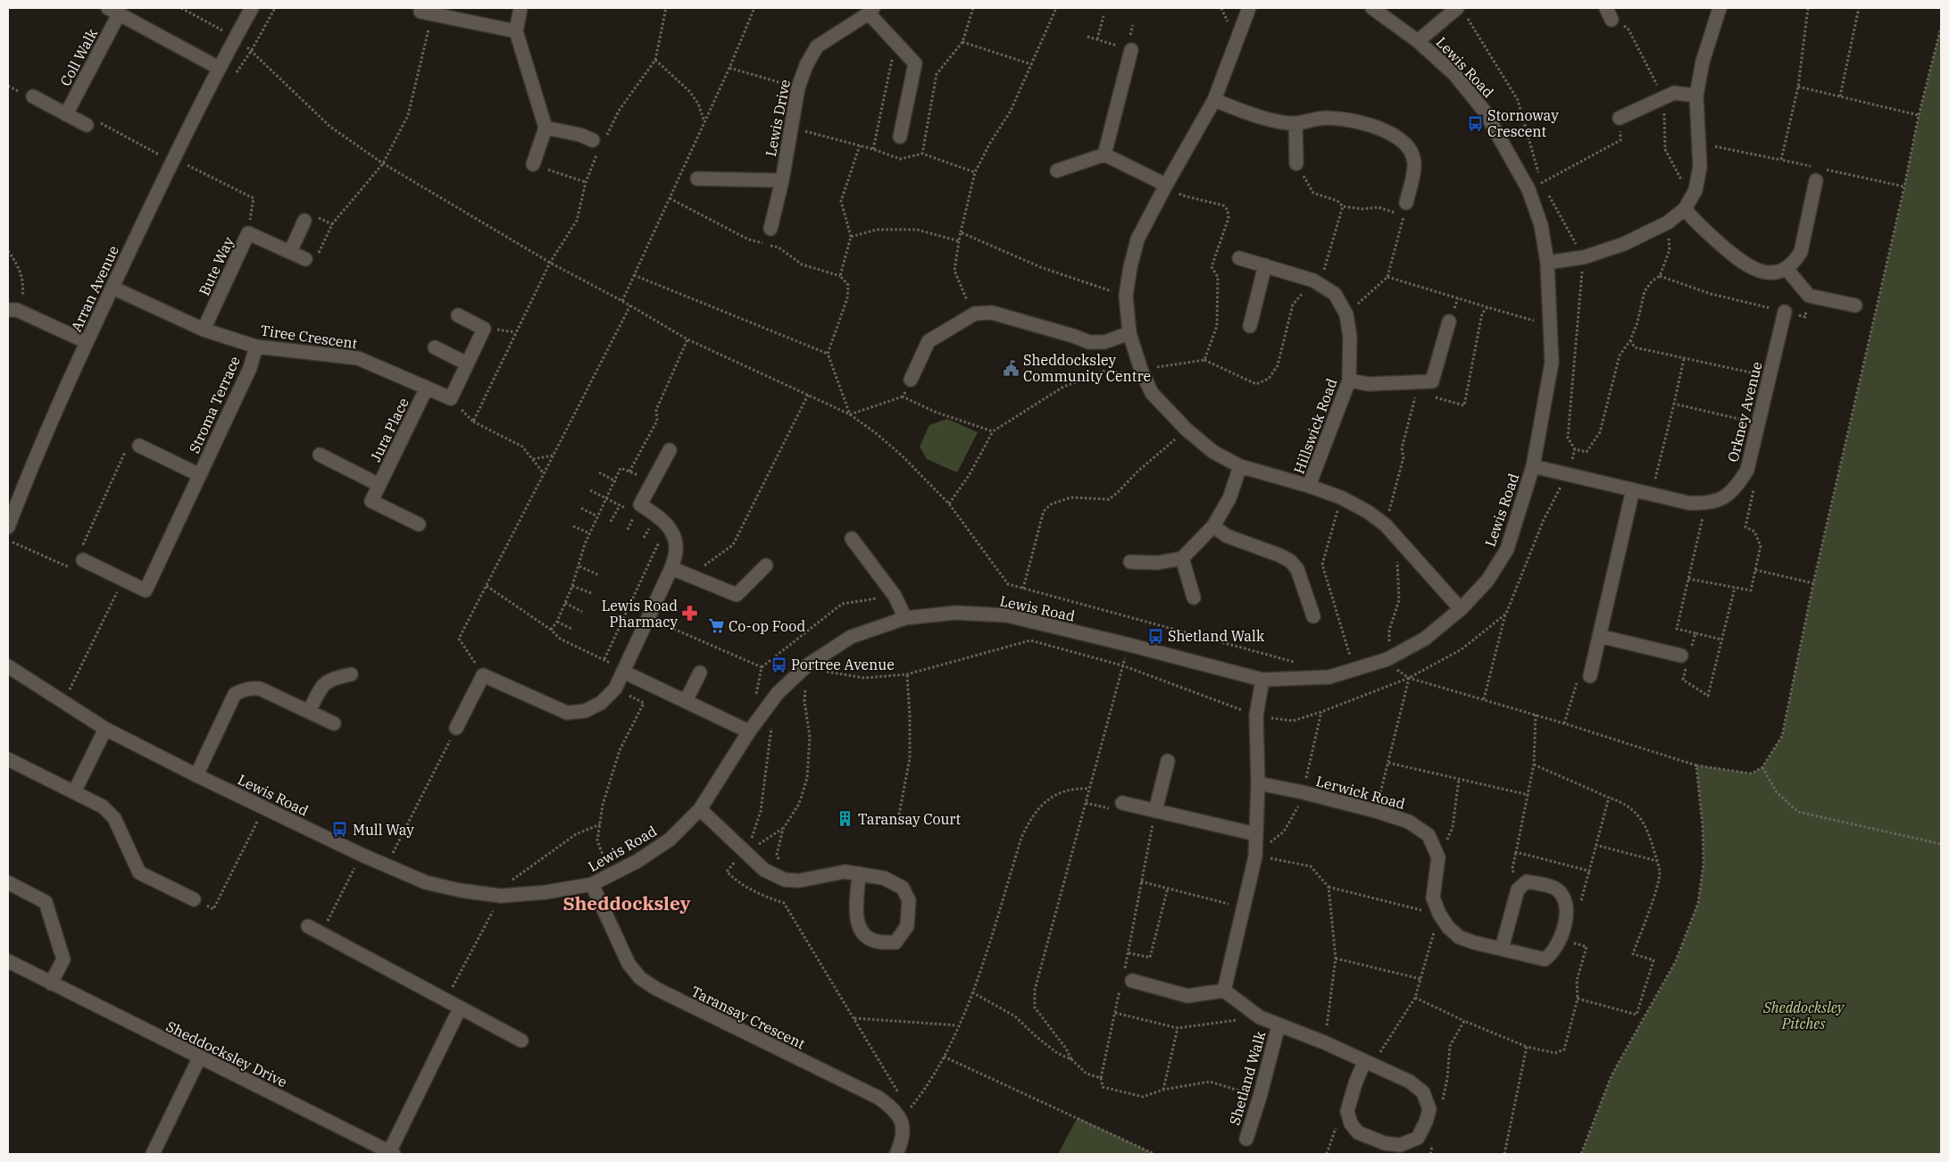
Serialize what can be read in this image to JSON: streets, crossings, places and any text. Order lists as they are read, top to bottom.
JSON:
{
  "streets": {
    "street": [
      "Coll Walk",
      "Lewis Road",
      "Lewis Drive",
      "Bute Way",
      "Arran Avenue",
      "Tiree Crescent",
      "Stroma Terrace",
      "Orkney Avenue",
      "Hillswick Road",
      "Jura Place",
      "Lerwick Road",
      "Taransay Crescent",
      "Sheddocksley Drive",
      "Shetland Walk"
    ]
  },
  "crossings": [
    ["Lewis Road", "Orkney Avenue"],
    ["Lewis Road", "Taransay Crescent"],
    ["Bute Way", "Tiree Crescent"],
    ["Arran Avenue", "Tiree Crescent"],
    ["Tiree Crescent", "Stroma Terrace"],
    ["Tiree Crescent", "Jura Place"]
  ],
  "districts": ["Sheddocksley"],
  "parks": ["Sheddocksley Pitches"],
  "places": {
    "bus stop": [
      "Stornoway Crescent",
      "Shetland Walk",
      "Portree Avenue",
      "Mull Way"
    ],
    "public building": ["Sheddocksley Community Centre"],
    "pharmacy": ["Lewis Road Pharmacy"],
    "supermarket": ["Co-op Food"],
    "building": ["Taransay Court"]
  }
}
